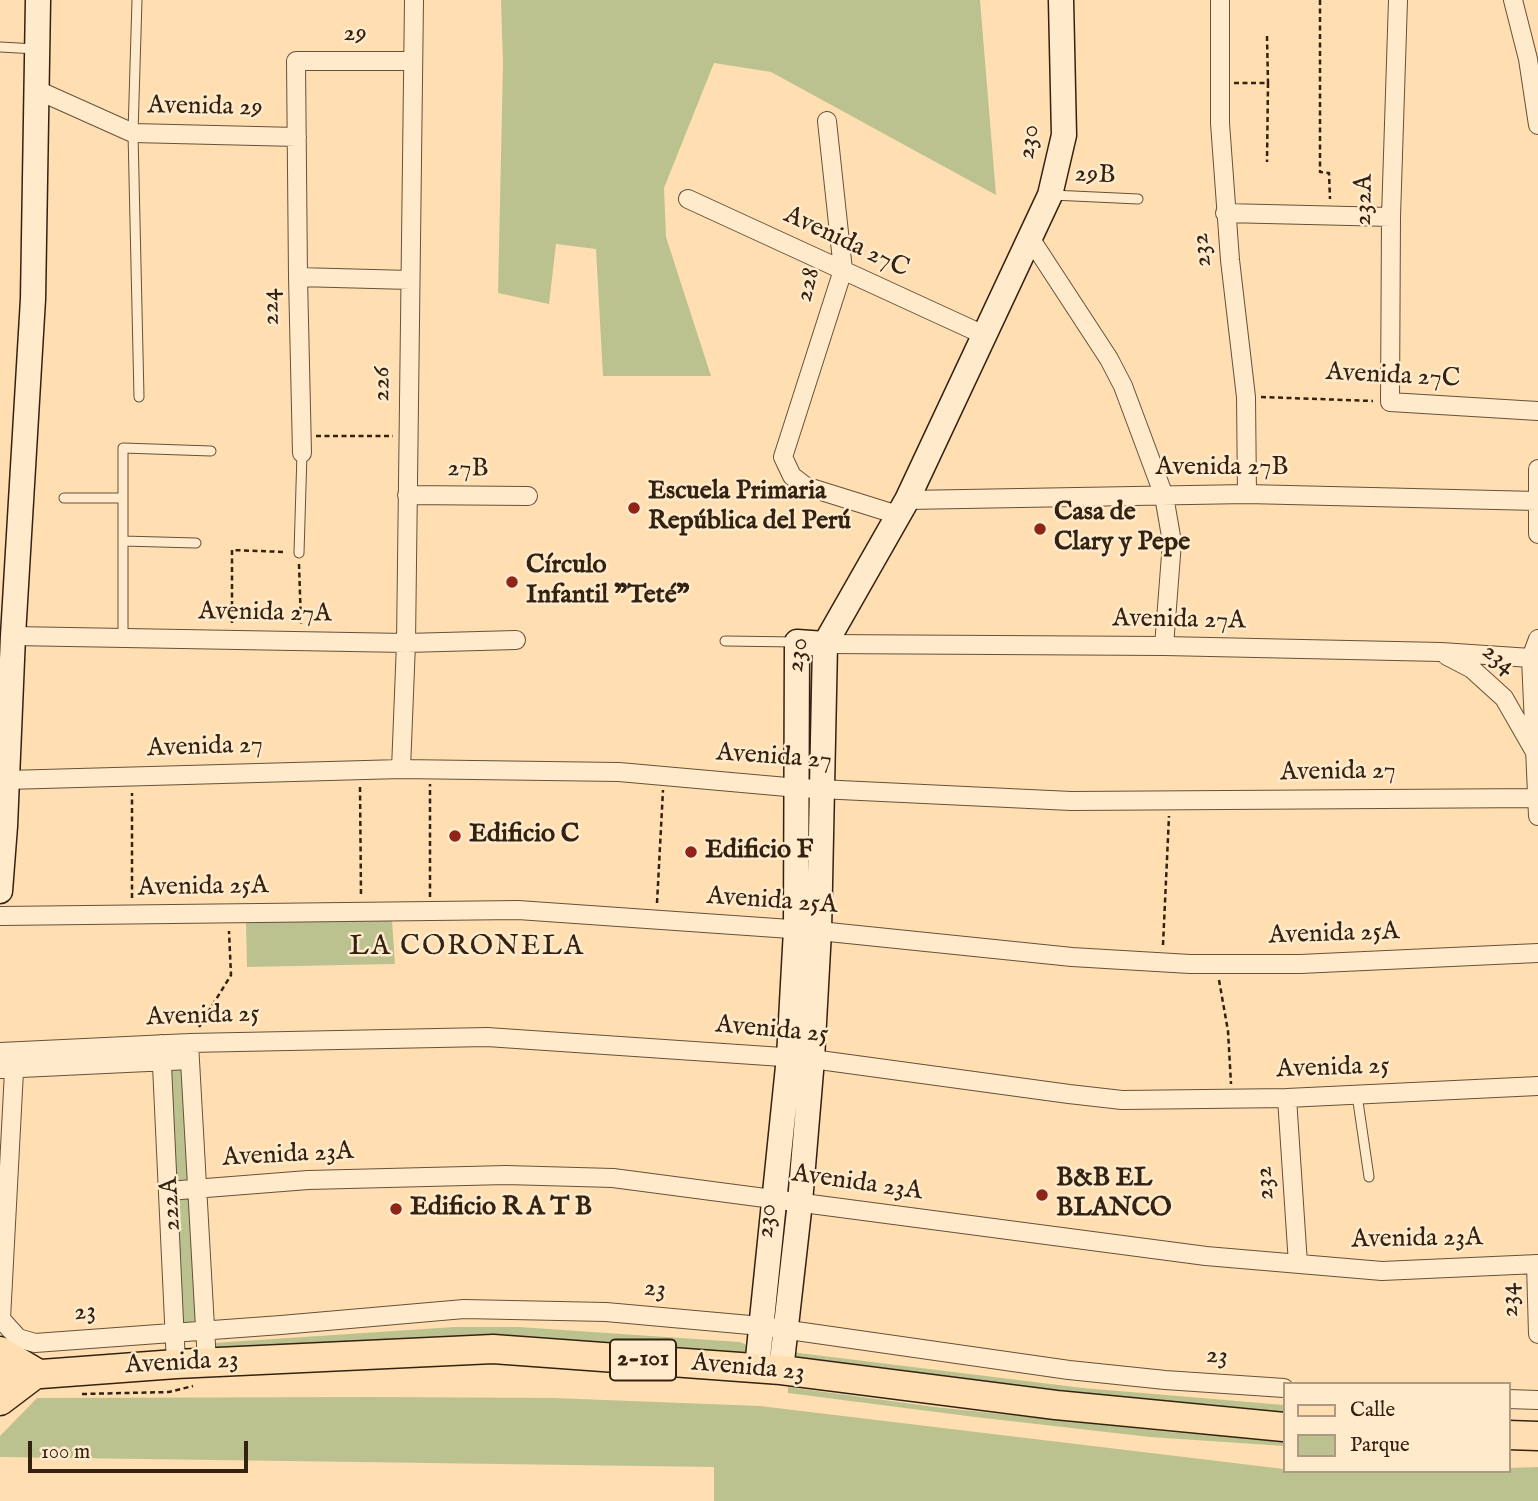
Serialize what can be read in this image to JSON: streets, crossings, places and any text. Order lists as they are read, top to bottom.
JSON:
{
  "streets": {
    "main road": ["2-101", "Avenida 23"],
    "street": [
      "29",
      "Avenida 29",
      "230",
      "232A",
      "Avenida 27C",
      "232",
      "228",
      "224",
      "226",
      "Avenida 27B",
      "27B",
      "Avenida 27A",
      "234",
      "Avenida 27",
      "Avenida 25A",
      "Avenida 25",
      "Avenida 23A",
      "222A",
      "23"
    ],
    "lane": ["29B"]
  },
  "crossings": [
    ["29", "224"],
    ["29", "226"],
    ["Avenida 29", "224"],
    ["230", "29B"],
    ["230", "Avenida 27C"],
    ["230", "Avenida 27B"],
    ["230", "Avenida 27A"],
    ["230", "Avenida 27"],
    ["230", "Avenida 25A"],
    ["230", "Avenida 25"],
    ["230", "Avenida 23A"],
    ["230", "23"],
    ["230", "Avenida 23"],
    ["232A", "Avenida 27C"],
    ["Avenida 27C", "232"],
    ["Avenida 27C", "228"],
    ["232", "Avenida 27B"],
    ["232", "Avenida 25"],
    ["232", "Avenida 23A"],
    ["228", "Avenida 27B"],
    ["226", "27B"],
    ["226", "Avenida 27A"],
    ["226", "Avenida 27"],
    ["Avenida 27A", "234"],
    ["234", "Avenida 27"],
    ["234", "Avenida 23A"],
    ["Avenida 25", "222A"],
    ["Avenida 23A", "222A"],
    ["222A", "23"],
    ["222A", "Avenida 23"]
  ],
  "districts": ["LA CORONELA"],
  "places": [
    "Escuela Primaria República del Perú",
    "Casa de Clary y Pepe",
    "Círculo Infantil \"Teté\"",
    "Edificio C",
    "Edificio F",
    "B&B EL BLANCO",
    "Edificio R A T B"
  ],
  "legend": ["Calle", "Parque"],
  "scale_bar": "100 m"
}
